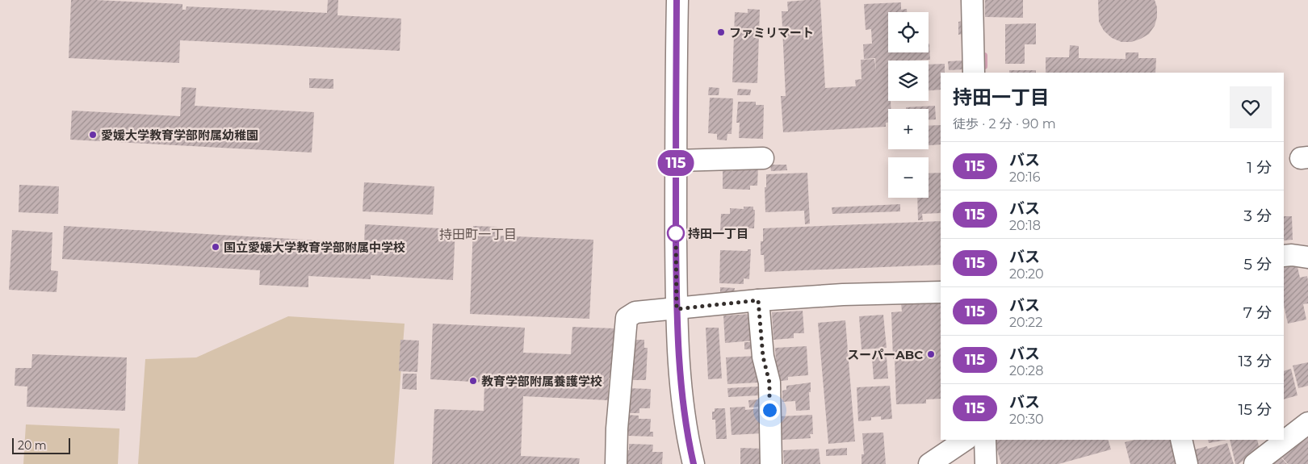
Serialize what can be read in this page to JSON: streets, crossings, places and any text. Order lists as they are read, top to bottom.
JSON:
{
  "districts": ["持田町一丁目"],
  "places": [
    "ファミリマート",
    "愛媛大学教育学部附属幼稚園",
    "持田一丁目",
    "国立愛媛大学教育学部附属中学校",
    "スーパーABC",
    "教育学部附属養護学校"
  ],
  "lines": ["bus line 115"],
  "scale_bar": "20 m",
  "page": {
    "on_map": "115",
    "map_buttons": ["+", "−"],
    "heading": ["持田一丁目", "徒歩 · 2 分 · 90 m"],
    "list": [
      {
        "mark": "115",
        "name": "バス",
        "note": "20:16",
        "value": "1 分"
      },
      {
        "mark": "115",
        "name": "バス",
        "note": "20:18",
        "value": "3 分"
      },
      {
        "mark": "115",
        "name": "バス",
        "note": "20:20",
        "value": "5 分"
      },
      {
        "mark": "115",
        "name": "バス",
        "note": "20:22",
        "value": "7 分"
      },
      {
        "mark": "115",
        "name": "バス",
        "note": "20:28",
        "value": "13 分"
      },
      {
        "mark": "115",
        "name": "バス",
        "note": "20:30",
        "value": "15 分"
      }
    ],
    "scale": "20 m"
  }
}
